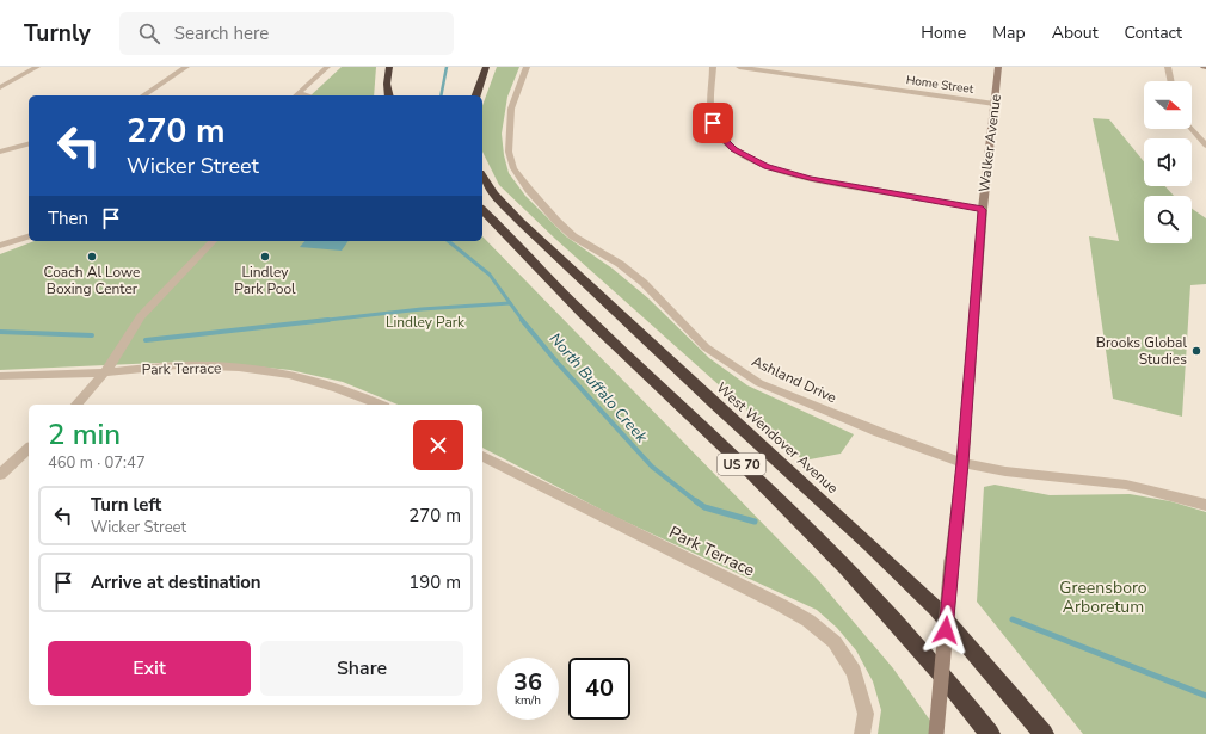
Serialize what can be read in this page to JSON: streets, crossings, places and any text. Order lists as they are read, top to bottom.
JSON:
{
  "streets": {
    "highway": ["West Wendover Avenue", "US 70"],
    "street": [
      "Home Street",
      "Walker Avenue",
      "Park Terrace",
      "Ashland Drive"
    ]
  },
  "crossings": [
    ["Home Street", "Walker Avenue"],
    ["Walker Avenue", "Ashland Drive"]
  ],
  "water": ["North Buffalo Creek"],
  "parks": ["Lindley Park", "Greensboro Arboretum"],
  "places": ["Coach Al Lowe Boxing Center", "Lindley Park Pool", "Brooks Global Studies"],
  "north": "right",
  "page": {
    "header": "Turnly",
    "search": "Search here",
    "nav": [
      "Home",
      "Map",
      "About",
      "Contact"
    ],
    "turn": ["270 m", "Wicker Street"],
    "then": "Then",
    "heading": ["2 min", "460 m · 07:47"],
    "list": [
      {
        "name": "Turn left",
        "note": "Wicker Street",
        "value": "270 m"
      },
      {
        "name": "Arrive at destination",
        "value": "190 m"
      }
    ],
    "buttons": ["Exit", "Share"],
    "speed": "36 km/h",
    "limit": "40"
  }
}
